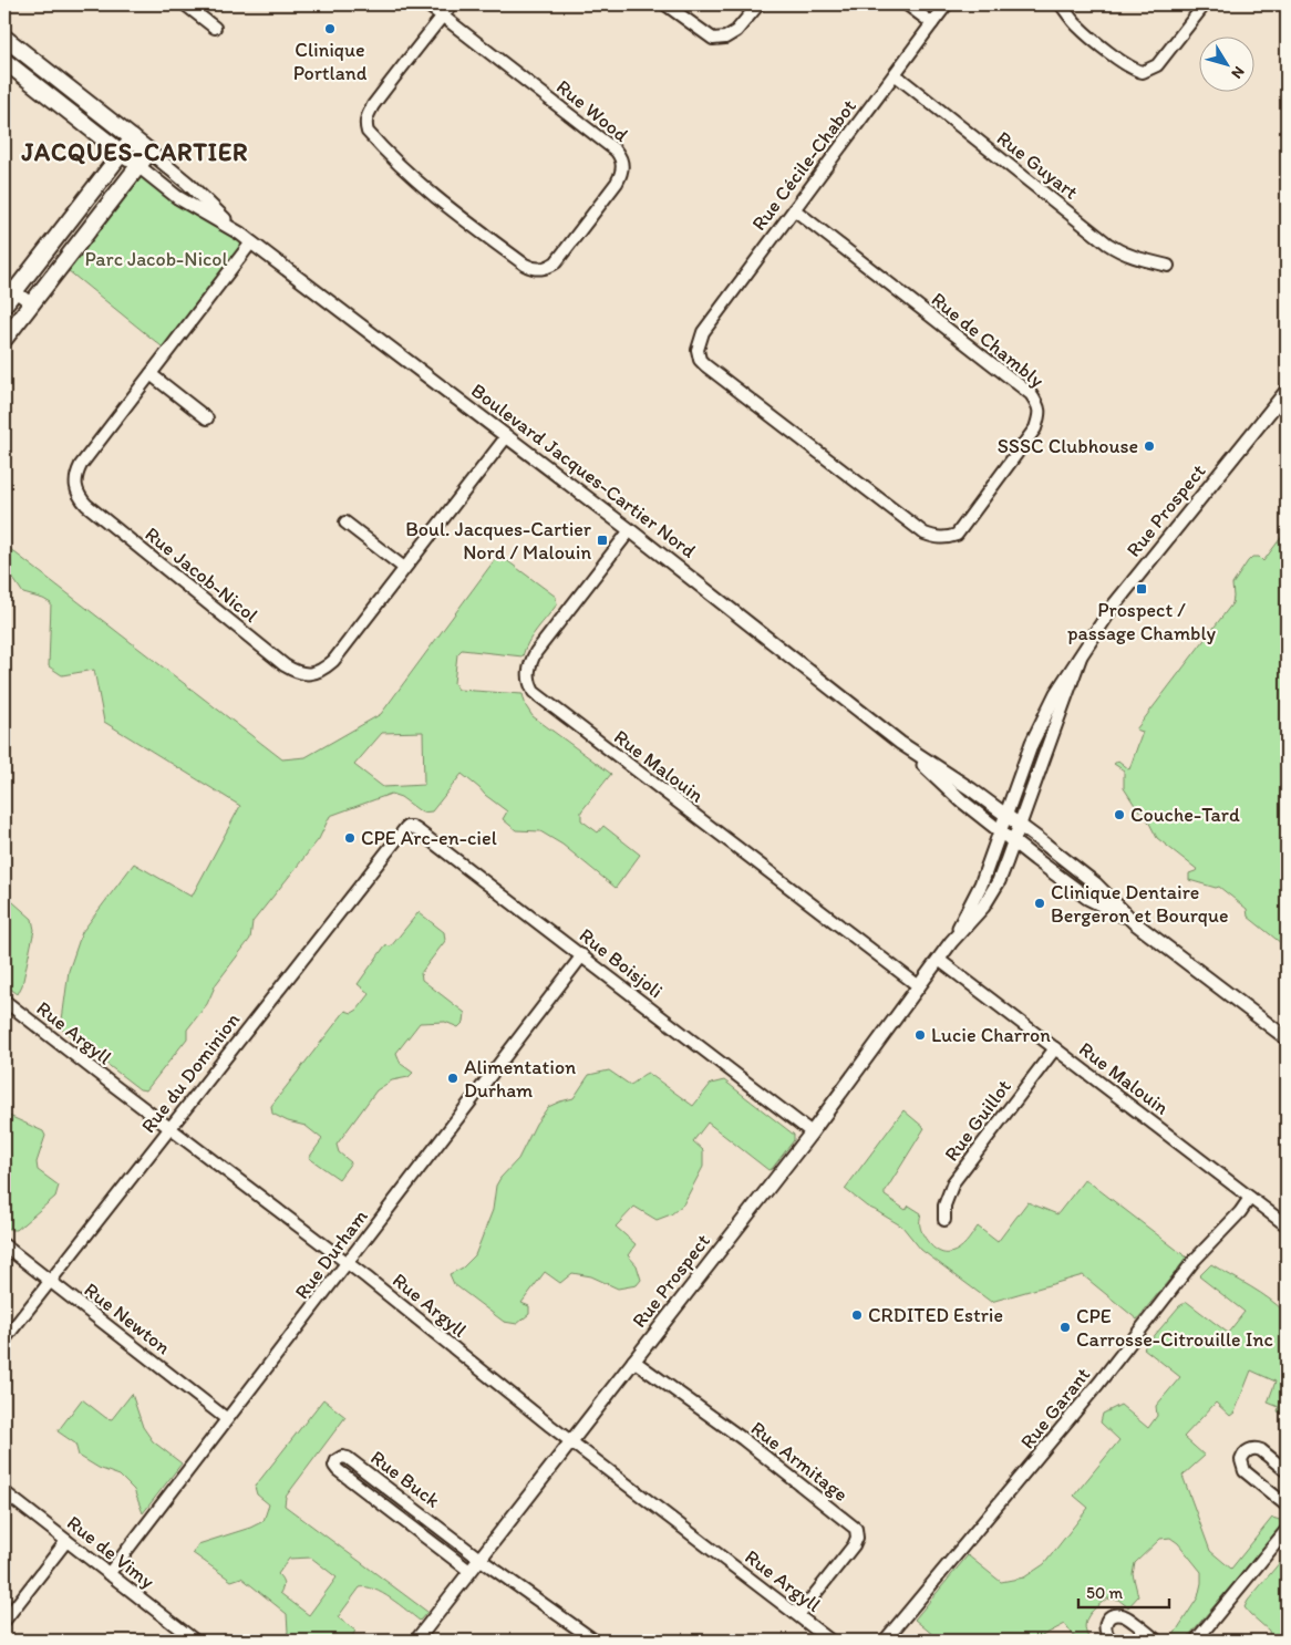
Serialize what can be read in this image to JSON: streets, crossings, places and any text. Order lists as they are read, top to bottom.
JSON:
{
  "streets": {
    "main road": ["Boulevard Jacques-Cartier Nord"],
    "street": [
      "Rue Wood",
      "Rue Cécile-Chabot",
      "Rue Guyart",
      "Rue de Chambly",
      "Rue Prospect",
      "Rue Jacob-Nicol",
      "Rue Malouin",
      "Rue Boisjoli",
      "Rue Argyll",
      "Rue du Dominion",
      "Rue Guillot",
      "Rue Durham",
      "Rue Newton",
      "Rue Garant",
      "Rue Armitage",
      "Rue Buck",
      "Rue de Vimy"
    ]
  },
  "crossings": [
    ["Rue Cécile-Chabot", "Rue Guyart"],
    ["Rue Cécile-Chabot", "Rue de Chambly"],
    ["Boulevard Jacques-Cartier Nord", "Rue Prospect"],
    ["Boulevard Jacques-Cartier Nord", "Rue Jacob-Nicol"],
    ["Boulevard Jacques-Cartier Nord", "Rue Malouin"],
    ["Rue Prospect", "Rue Malouin"],
    ["Rue Prospect", "Rue Boisjoli"],
    ["Rue Prospect", "Rue Argyll"],
    ["Rue Prospect", "Rue Armitage"],
    ["Rue Prospect", "Rue Buck"],
    ["Rue Malouin", "Rue Guillot"],
    ["Rue Malouin", "Rue Garant"],
    ["Rue Boisjoli", "Rue du Dominion"],
    ["Rue Boisjoli", "Rue Durham"],
    ["Rue Argyll", "Rue du Dominion"],
    ["Rue Argyll", "Rue Durham"],
    ["Rue Argyll", "Rue Armitage"],
    ["Rue du Dominion", "Rue Newton"],
    ["Rue Durham", "Rue Newton"],
    ["Rue Durham", "Rue de Vimy"]
  ],
  "districts": ["JACQUES-CARTIER"],
  "parks": ["Parc Jacob-Nicol"],
  "places": {
    "other": [
      "Clinique Portland",
      "SSSC Clubhouse",
      "Couche-Tard",
      "CPE Arc-en-ciel",
      "Clinique Dentaire Bergeron et Bourque",
      "Lucie Charron",
      "Alimentation Durham",
      "CRDITED Estrie",
      "CPE Carrosse-Citrouille Inc"
    ],
    "transit": ["Boul. Jacques-Cartier Nord / Malouin", "Prospect / passage Chambly"]
  },
  "scale_bar": "50 m",
  "north": "bottom right"
}
